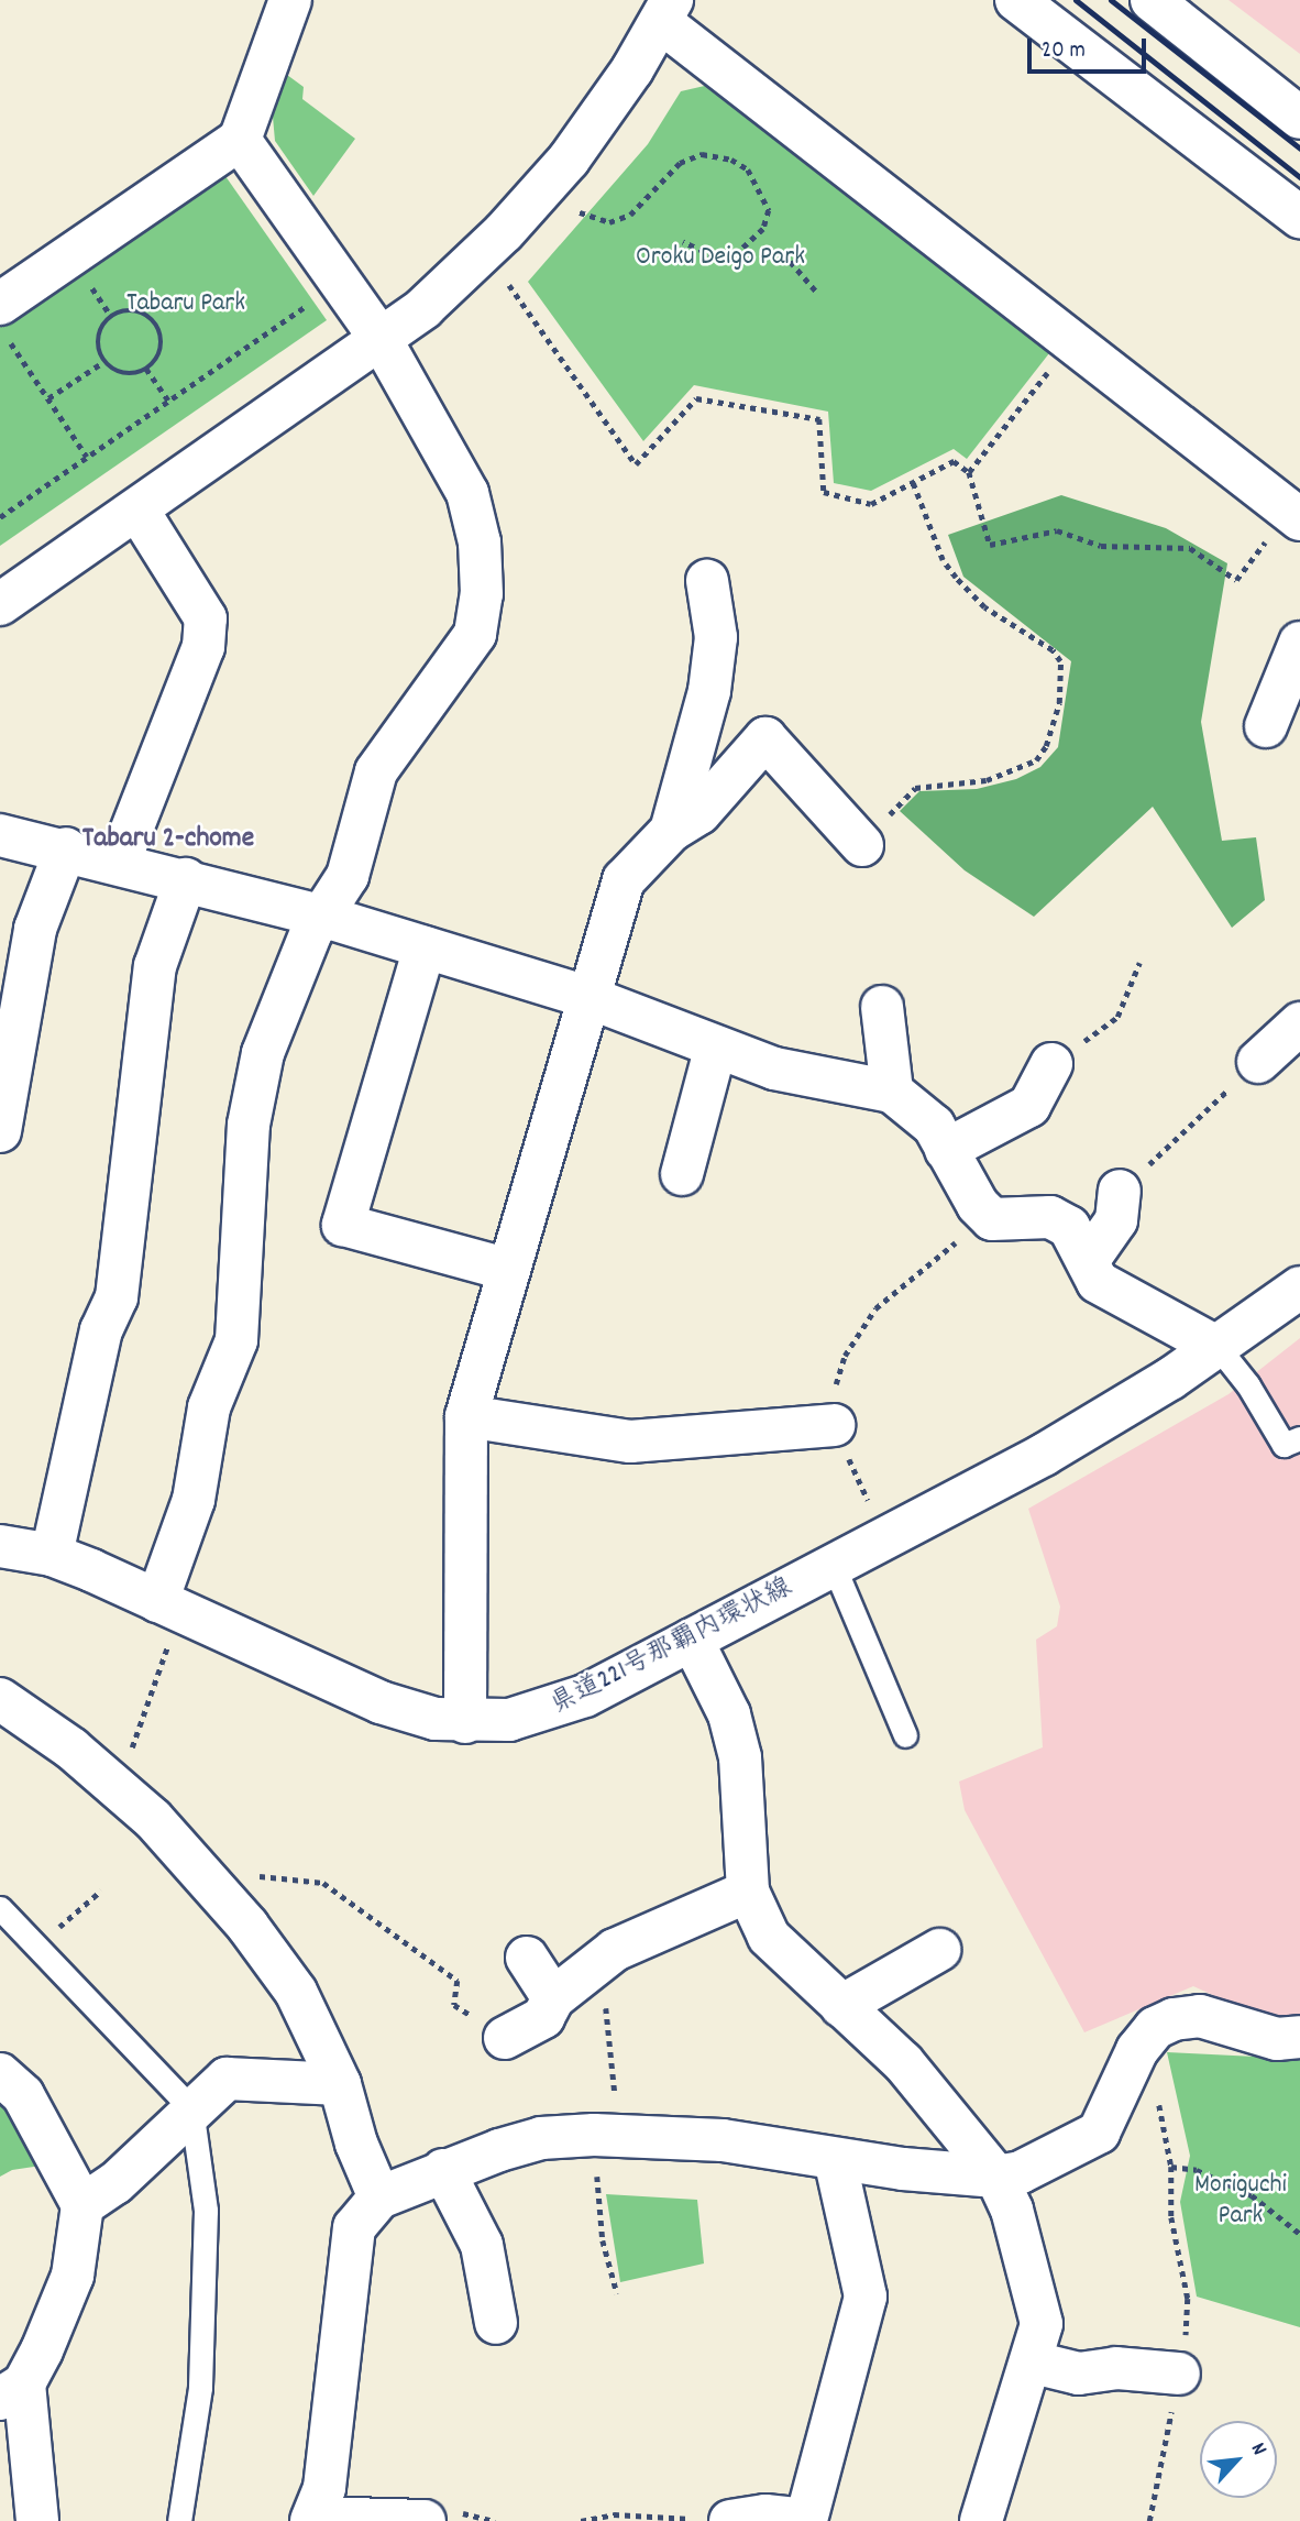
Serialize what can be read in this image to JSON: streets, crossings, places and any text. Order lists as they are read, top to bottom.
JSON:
{
  "streets": {
    "street": ["県道221号那覇内環状線"]
  },
  "districts": ["Tabaru 2-chome"],
  "parks": ["Oroku Deigo Park", "Tabaru Park", "Moriguchi Park"],
  "scale_bar": "20 m",
  "north": "top right"
}
